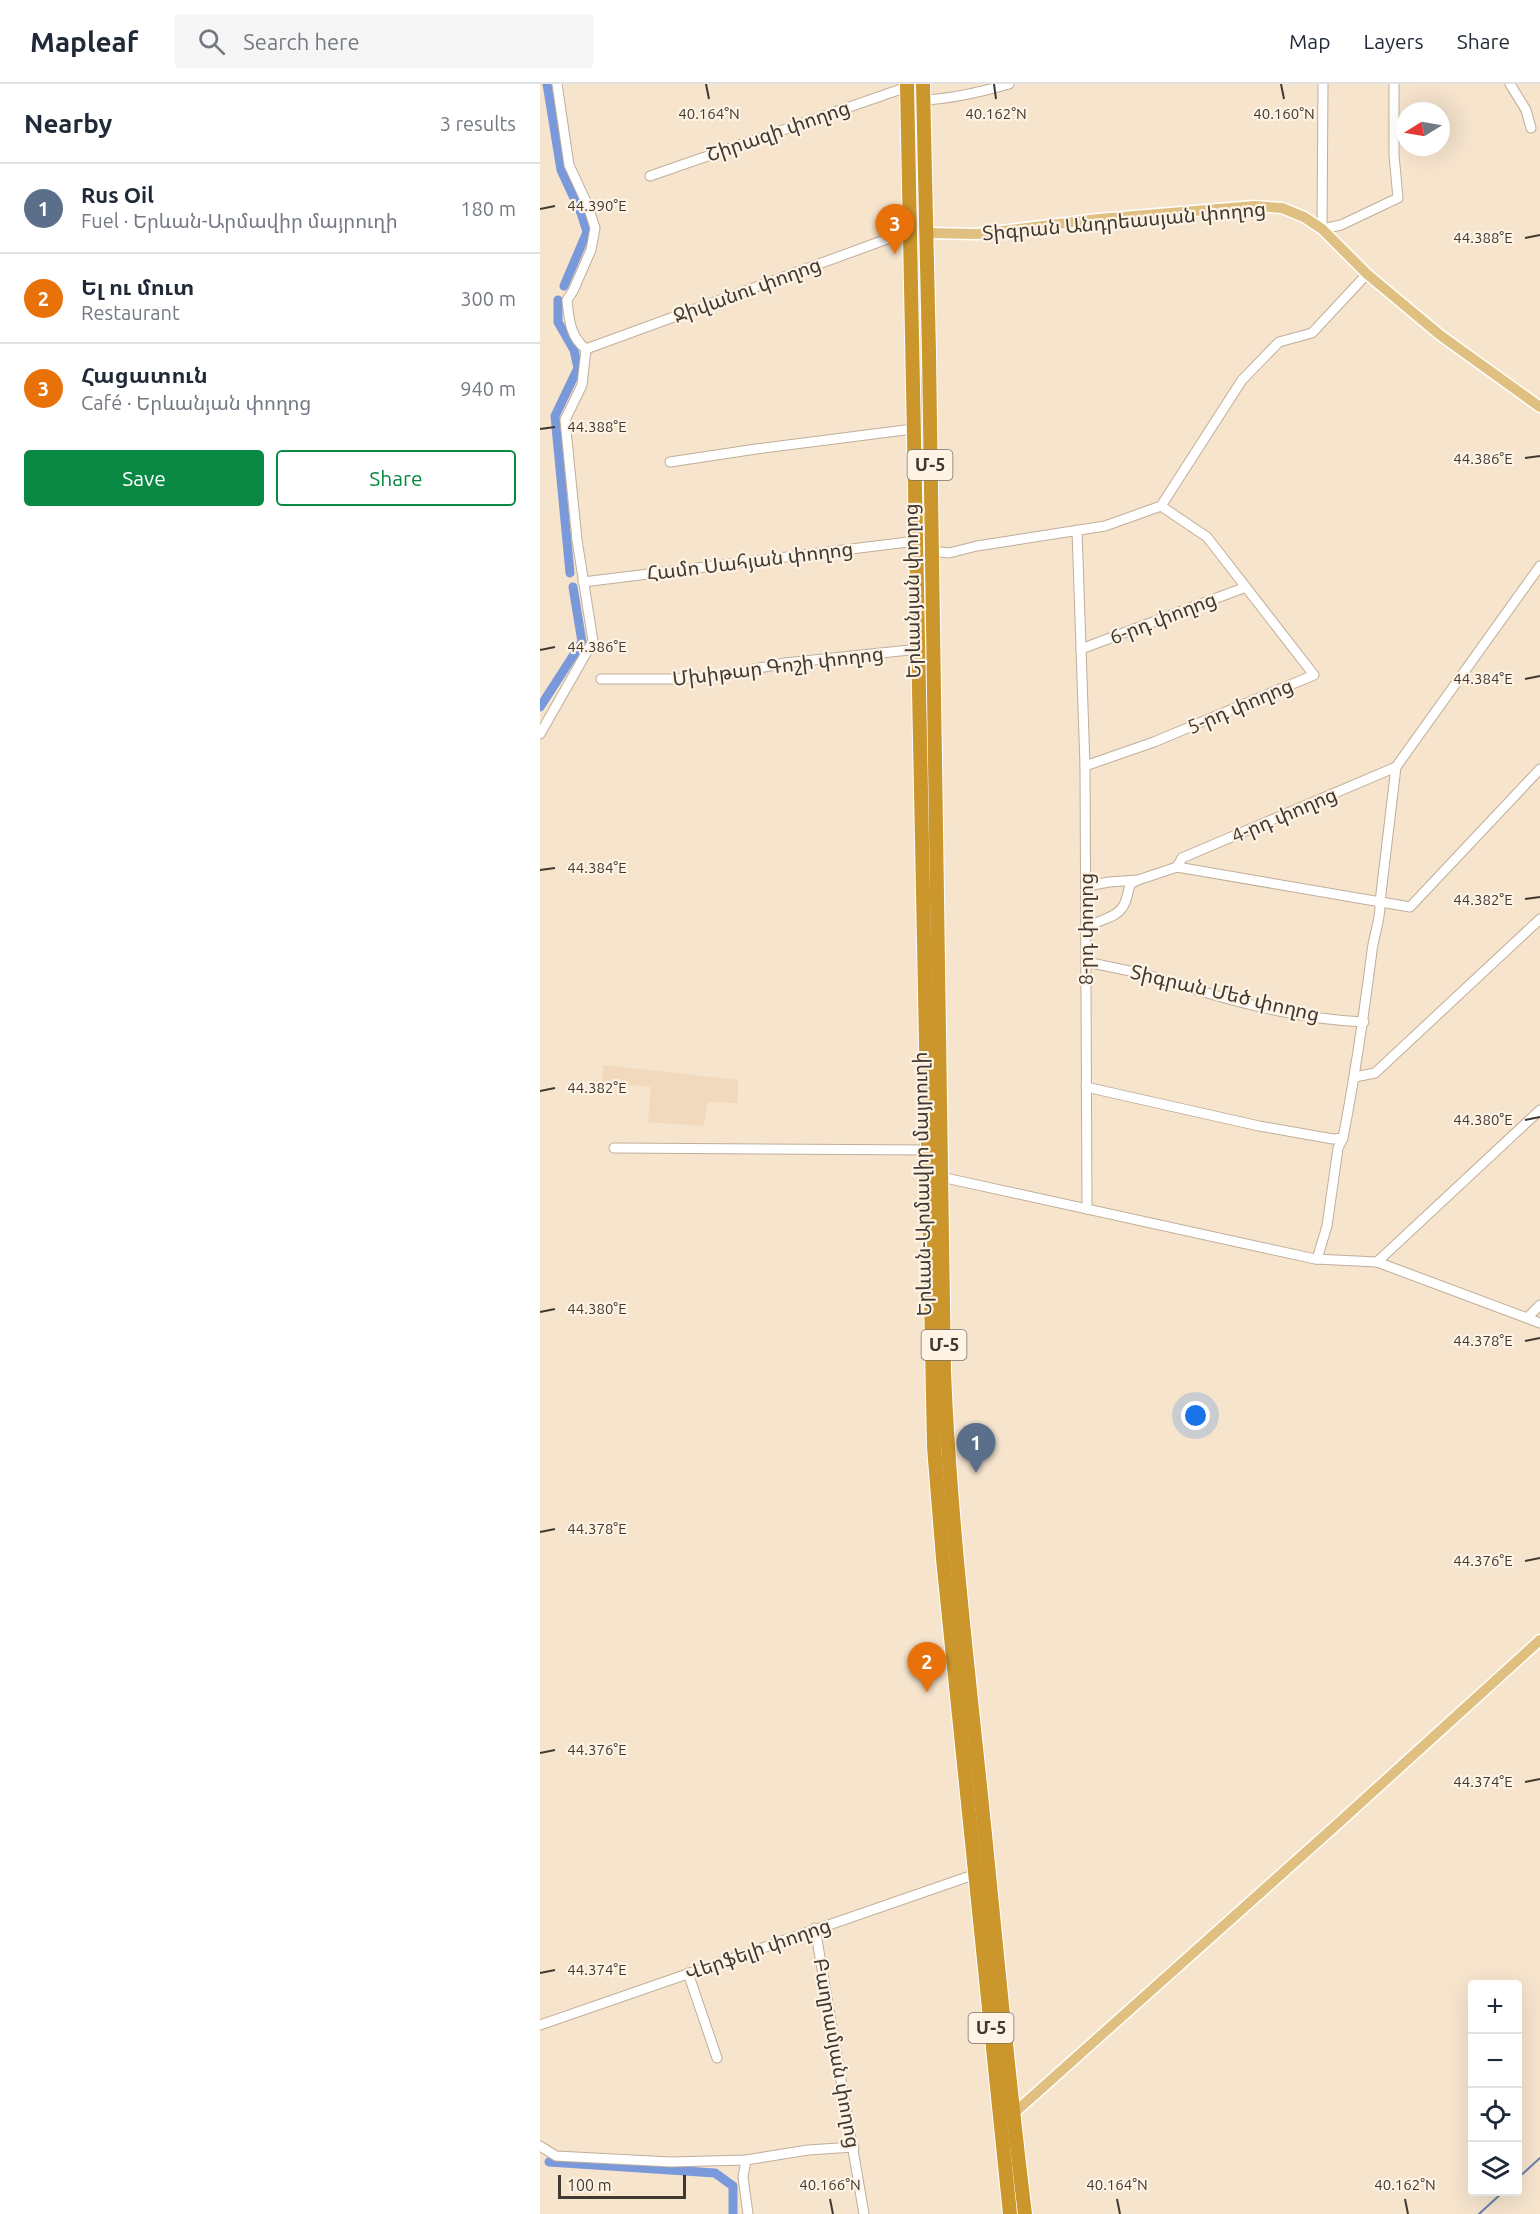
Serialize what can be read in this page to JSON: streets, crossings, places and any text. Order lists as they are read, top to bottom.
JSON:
{
  "streets": {
    "highway": ["Մ-5", "Երևանյան փողոց", "Երևան-Արմավիր մայրուղի"],
    "main road": ["Տիգրան Անդրեասյան փողոց"],
    "street": [
      "Շիրազի փողոց",
      "Ջիվանու փողոց",
      "Համո Սահյան փողոց",
      "6-րդ փողոց",
      "Մխիթար Գոշի փողոց",
      "5-րդ փողոց",
      "4-րդ փողոց",
      "8-րդ փողոց",
      "Տիգրան Մեծ փողոց",
      "Վերֆելի փողոց",
      "Բաղրամյան փողոց"
    ]
  },
  "crossings": [
    ["Շիրազի փողոց", "Երևանյան փողոց"],
    ["Տիգրան Անդրեասյան փողոց", "Երևանյան փողոց"],
    ["Ջիվանու փողոց", "Երևանյան փողոց"],
    ["Մ-5", "Երևան-Արմավիր մայրուղի"],
    ["Մ-5", "Վերֆելի փողոց"],
    ["Համո Սահյան փողոց", "Երևանյան փողոց"],
    ["Երևանյան փողոց", "Մխիթար Գոշի փողոց"],
    ["Երևանյան փողոց", "Երևան-Արմավիր մայրուղի"],
    ["6-րդ փողոց", "5-րդ փողոց"],
    ["6-րդ փողոց", "8-րդ փողոց"],
    ["5-րդ փողոց", "8-րդ փողոց"],
    ["8-րդ փողոց", "Տիգրան Մեծ փողոց"],
    ["Վերֆելի փողոց", "Բաղրամյան փողոց"]
  ],
  "scale_bar": "100 m",
  "north": "left",
  "page": {
    "header": "Mapleaf",
    "search": "Search here",
    "nav": ["Map", "Layers", "Share"],
    "heading": ["Nearby", "3 results"],
    "list": [
      {
        "mark": "1",
        "name": "Rus Oil",
        "note": "Fuel · Երևան-Արմավիր մայրուղի",
        "value": "180 m"
      },
      {
        "mark": "2",
        "name": "Ել ու մուտ",
        "note": "Restaurant",
        "value": "300 m"
      },
      {
        "mark": "3",
        "name": "Հացատուն",
        "note": "Café · Երևանյան փողոց",
        "value": "940 m"
      }
    ],
    "pins": ["3", "1", "2"],
    "buttons": ["Save", "Share"],
    "map_buttons": ["+", "−"],
    "scale": "100 m"
  },
  "coordinates": [
    "40.164°N",
    "40.162°N",
    "40.160°N",
    "44.390°E",
    "44.388°E",
    "44.386°E",
    "44.384°E",
    "44.382°E",
    "44.380°E",
    "44.378°E",
    "44.376°E",
    "44.374°E",
    "40.166°N"
  ]
}
